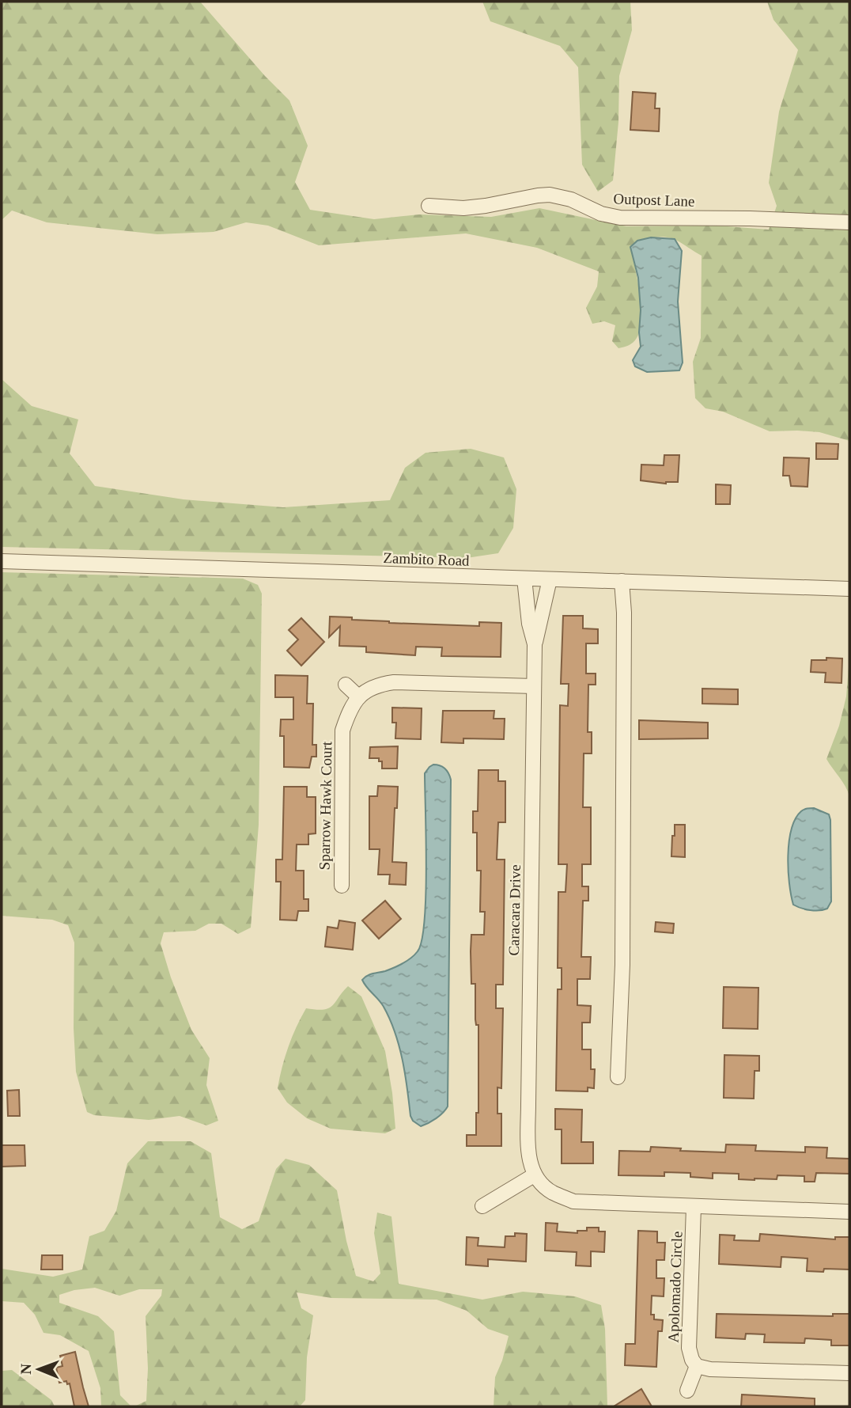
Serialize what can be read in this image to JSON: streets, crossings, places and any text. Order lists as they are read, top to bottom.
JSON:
{
  "streets": {
    "street": [
      "Outpost Lane",
      "Zambito Road",
      "Sparrow Hawk Court",
      "Caracara Drive",
      "Apolomado Circle"
    ]
  },
  "crossings": [
    ["Zambito Road", "Caracara Drive"],
    ["Sparrow Hawk Court", "Caracara Drive"]
  ],
  "north": "left"
}
